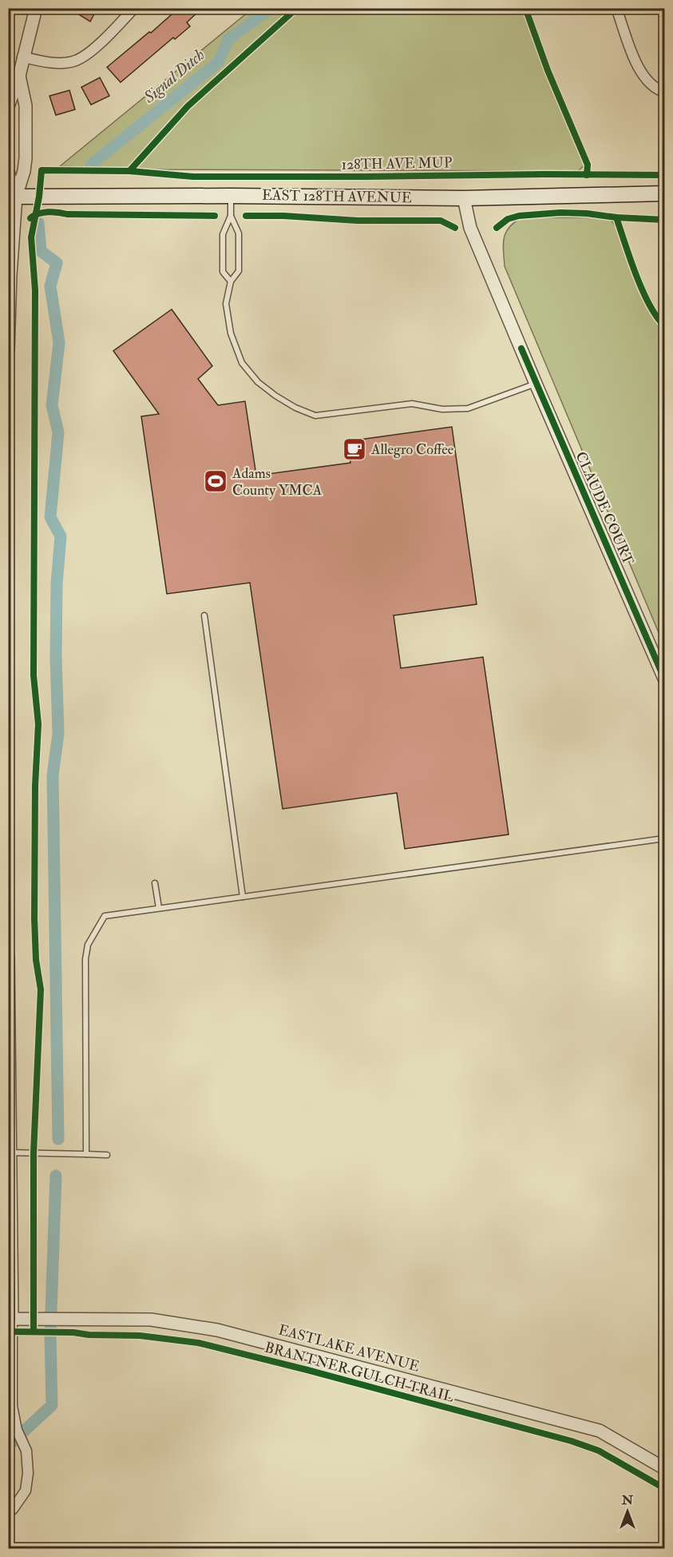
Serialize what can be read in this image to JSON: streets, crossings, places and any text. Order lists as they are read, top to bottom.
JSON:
{
  "streets": {
    "main road": ["EAST 128TH AVENUE"],
    "street": ["CLAUDE COURT", "EASTLAKE AVENUE"],
    "cycle path": ["128TH AVE MUP", "BRANTNER GULCH TRAIL"]
  },
  "crossings": [
    ["EAST 128TH AVENUE", "CLAUDE COURT"]
  ],
  "water": ["Signal Ditch"],
  "places": {
    "cafe": ["Allegro Coffee"],
    "sports": ["Adams County YMCA"]
  },
  "north": "top"
}
